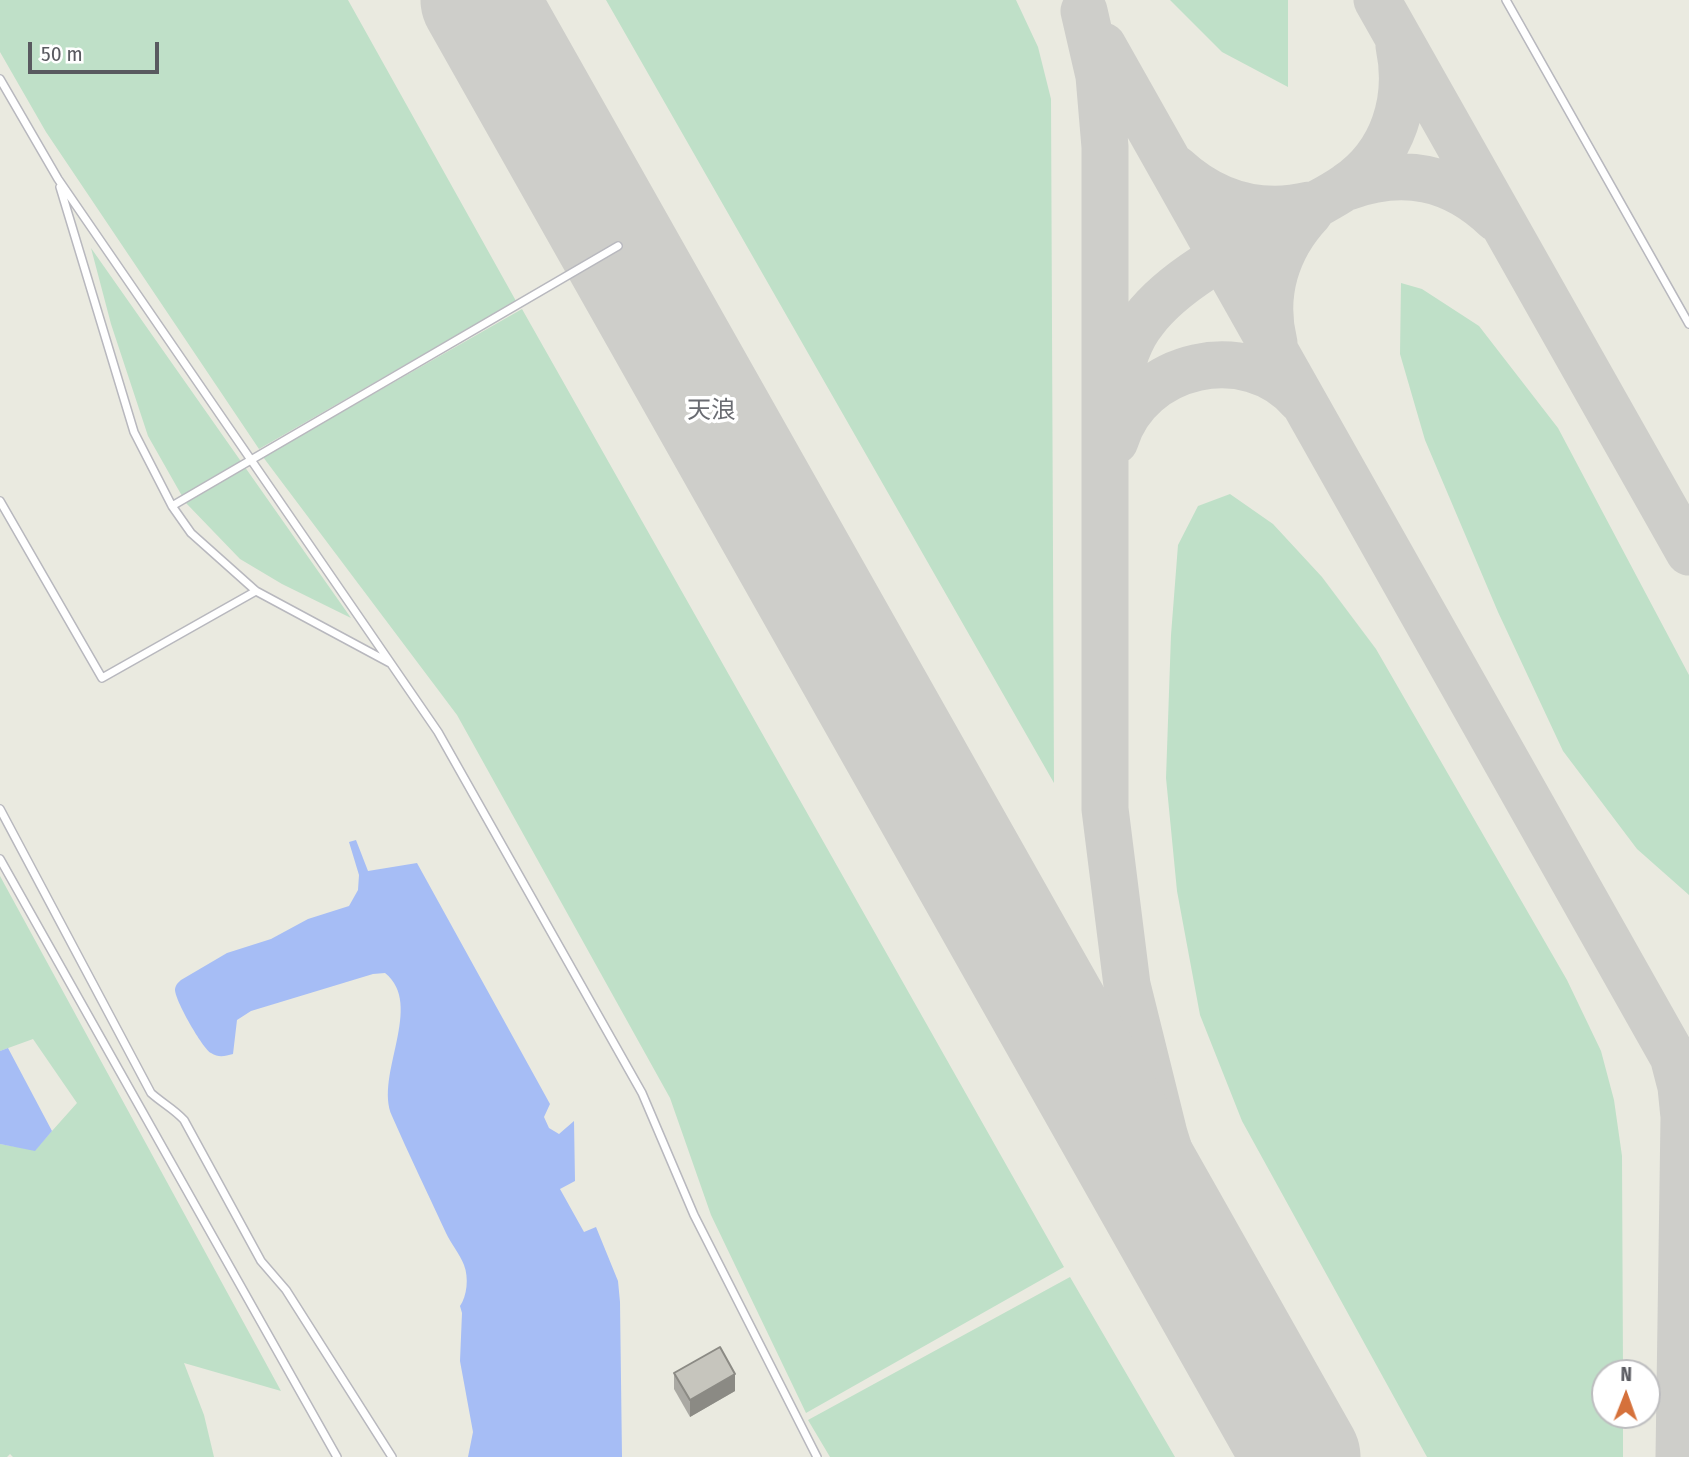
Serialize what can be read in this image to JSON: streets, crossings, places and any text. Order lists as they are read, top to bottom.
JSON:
{
  "districts": ["天浪"],
  "scale_bar": "50 m",
  "north": "top"
}
